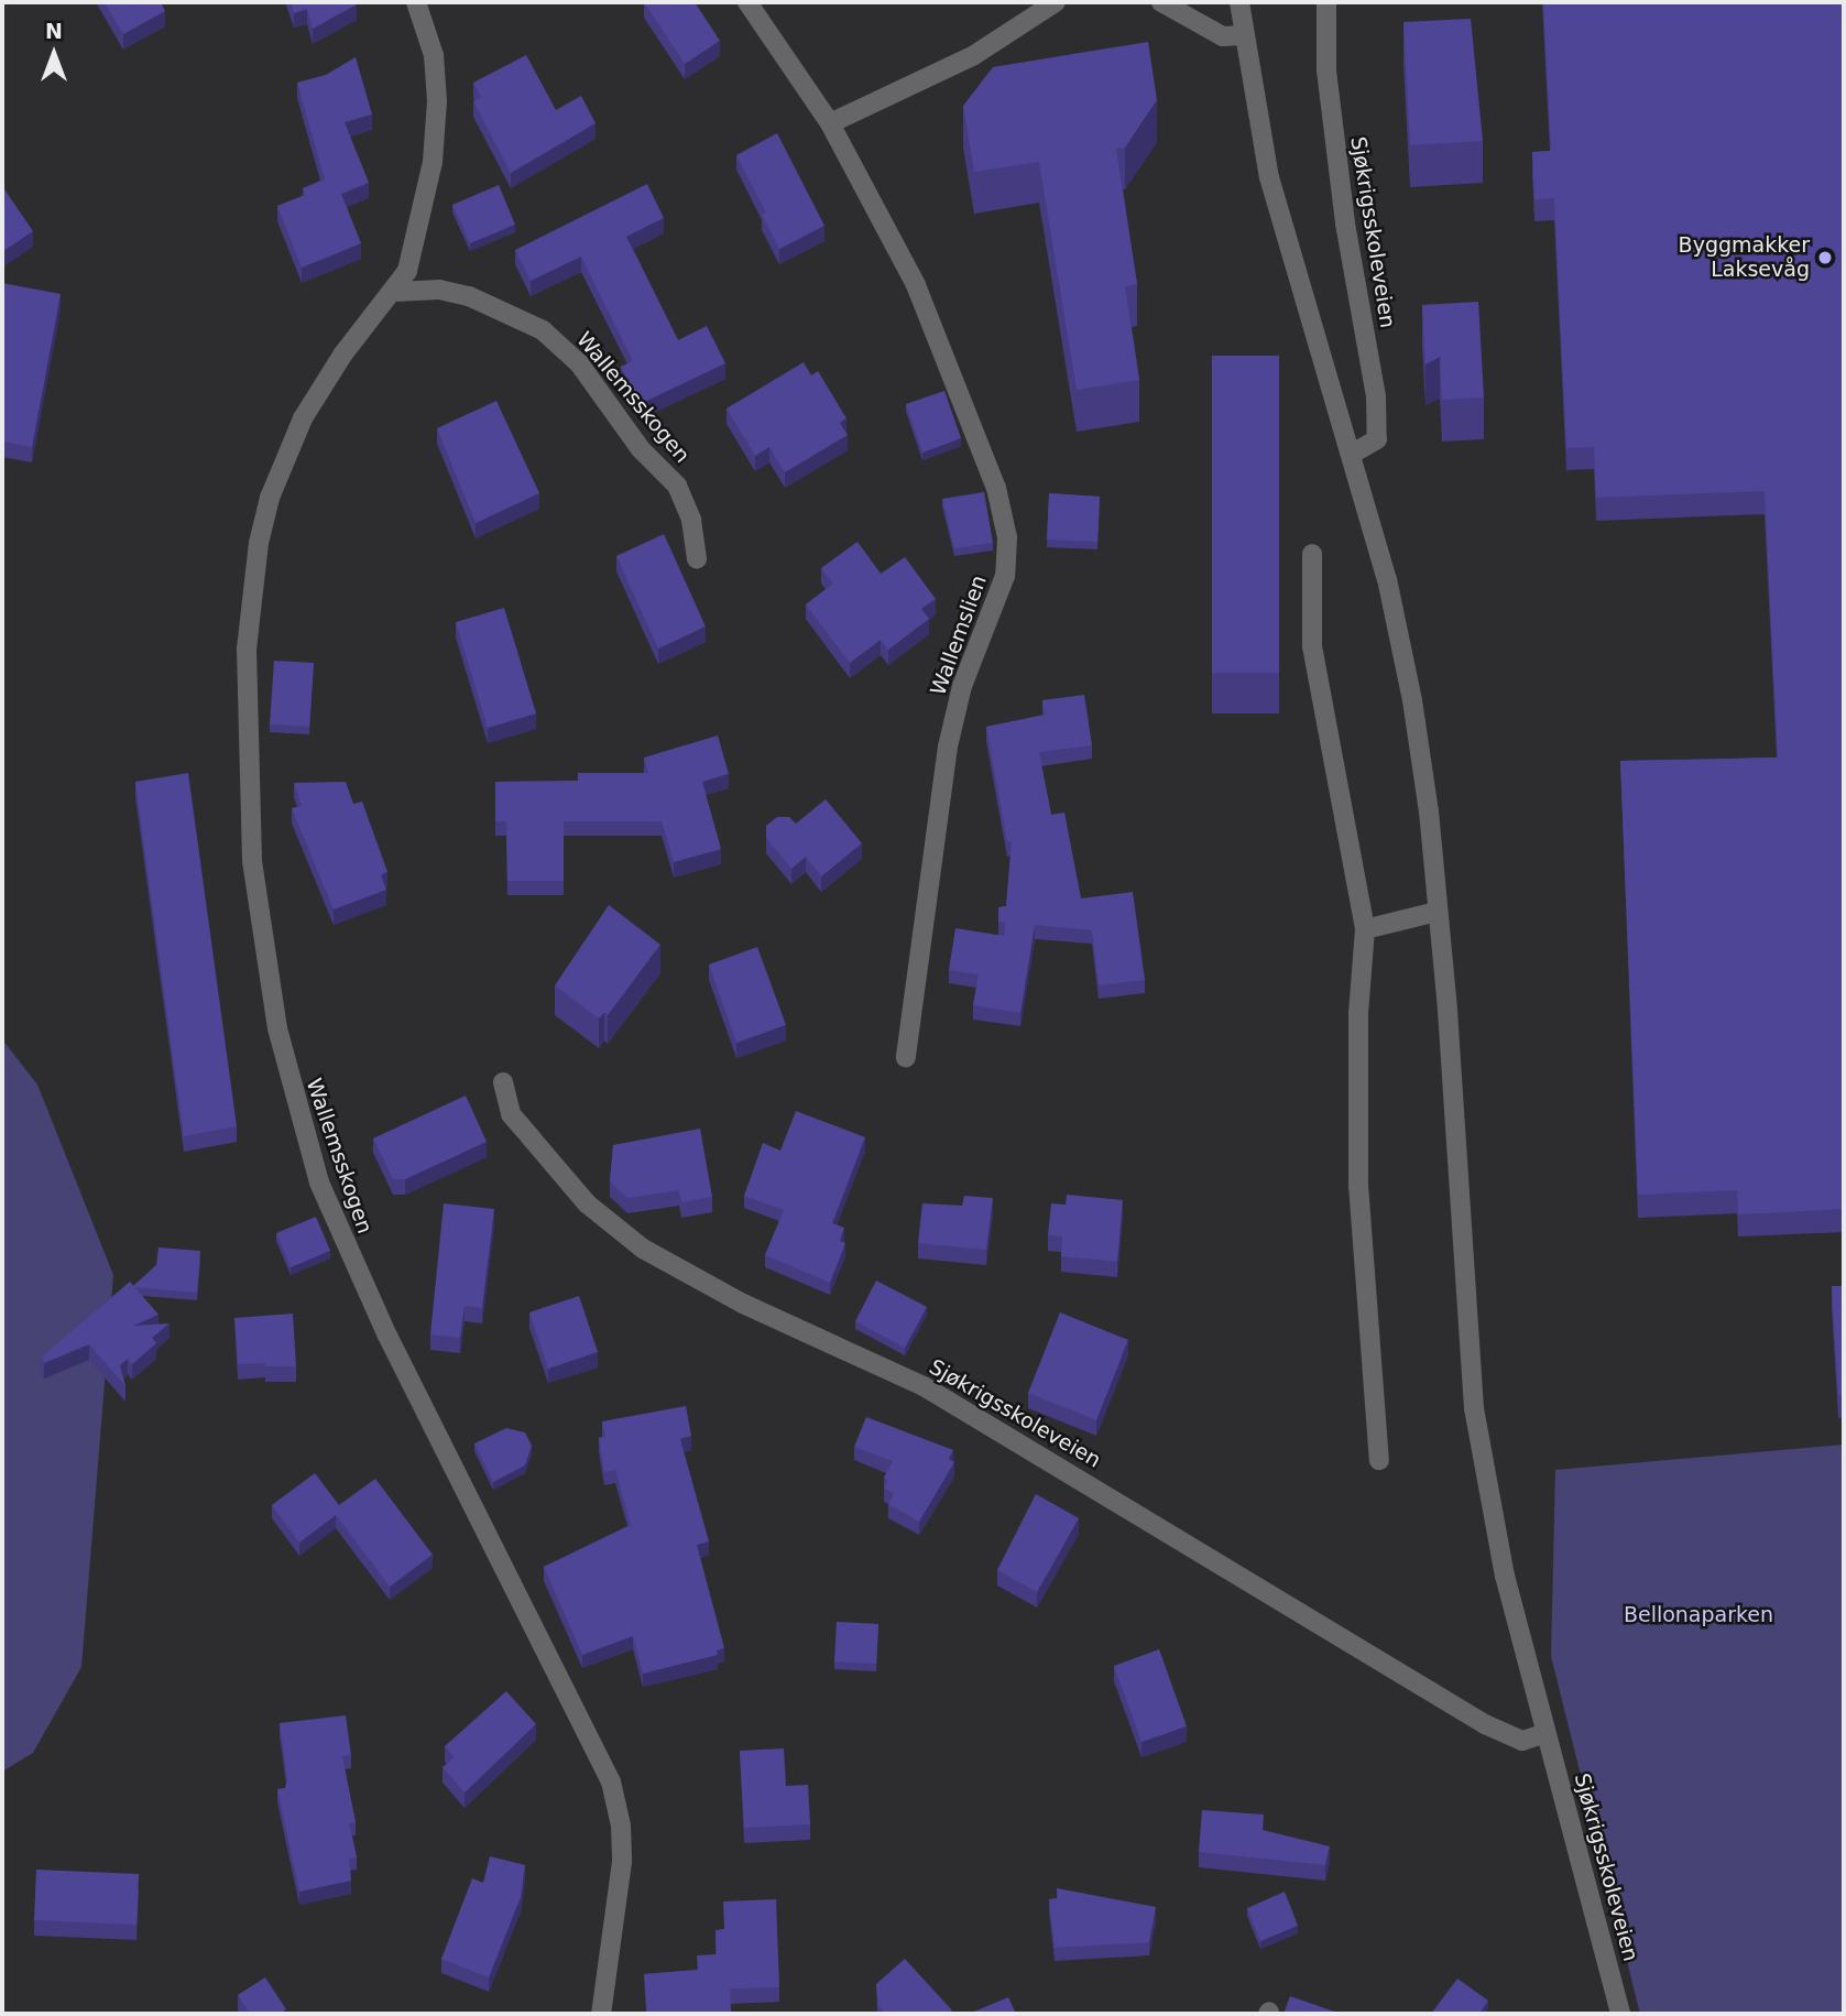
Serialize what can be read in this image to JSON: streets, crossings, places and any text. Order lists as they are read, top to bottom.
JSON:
{
  "streets": {
    "street": ["Sjøkrigsskoleveien", "Wallemsskogen", "Wallemslien"]
  },
  "parks": ["Bellonaparken"],
  "places": ["Byggmakker Laksevåg"],
  "north": "top"
}
